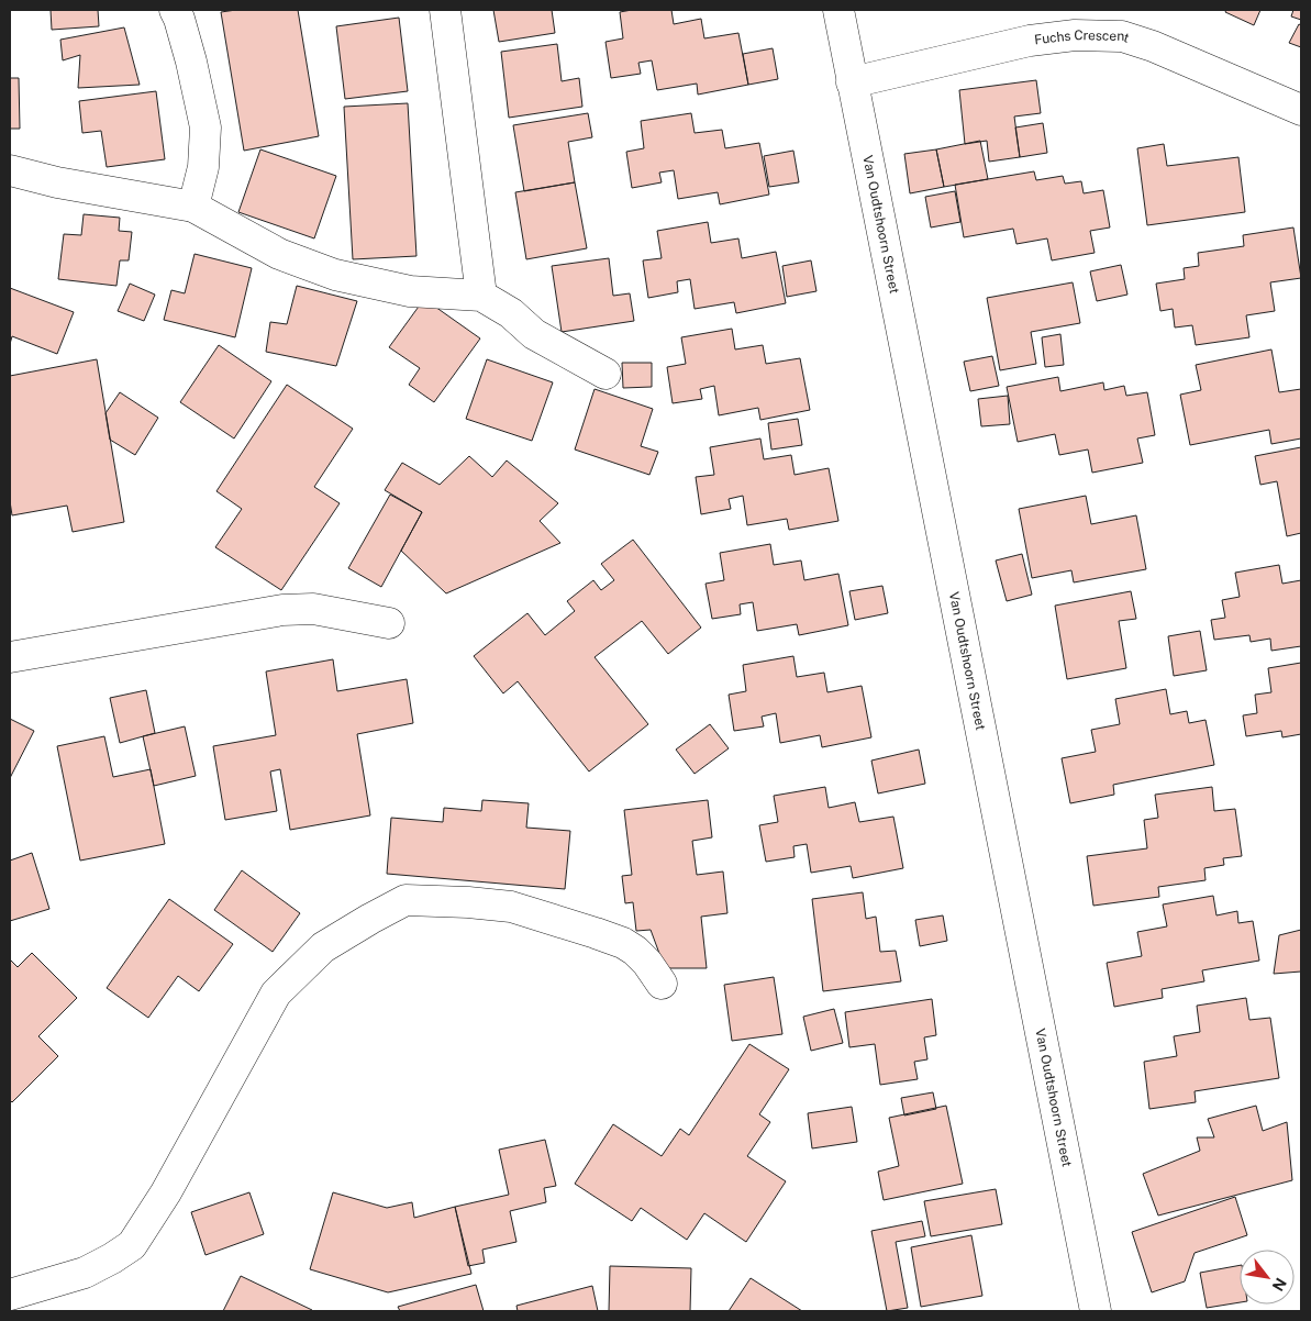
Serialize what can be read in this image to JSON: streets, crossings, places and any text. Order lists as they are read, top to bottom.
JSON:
{
  "streets": {
    "street": ["Fuchs Crescent", "Van Oudtshoorn Street"]
  },
  "crossings": [
    ["Fuchs Crescent", "Van Oudtshoorn Street"]
  ],
  "north": "bottom right"
}
